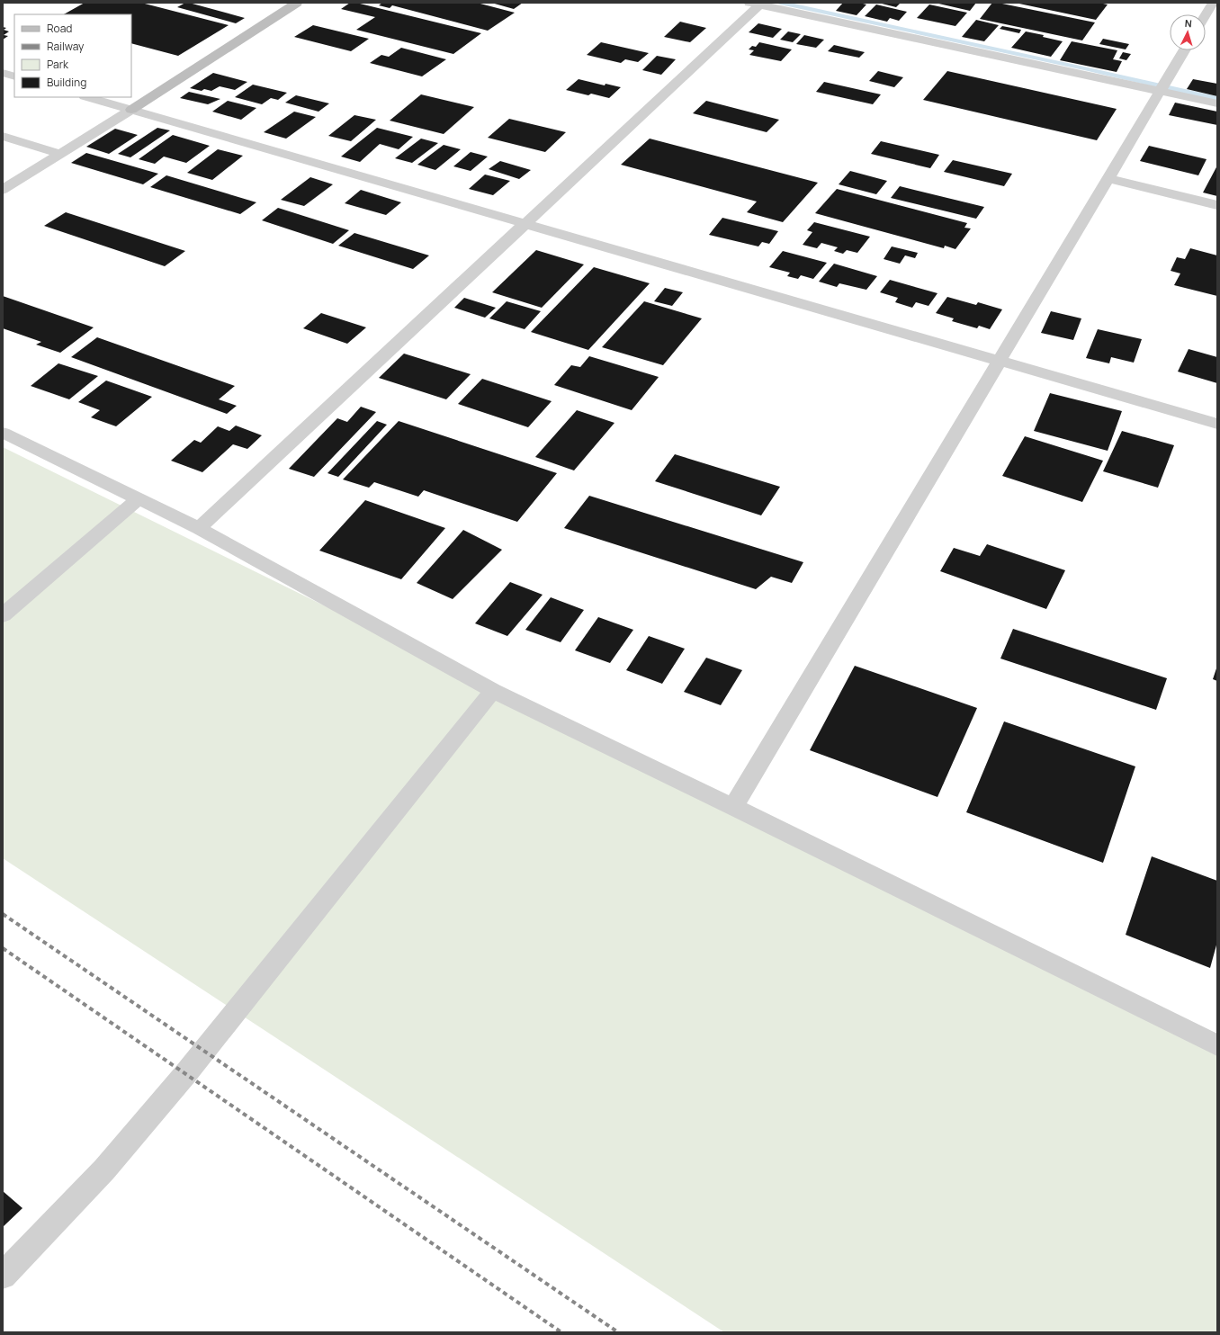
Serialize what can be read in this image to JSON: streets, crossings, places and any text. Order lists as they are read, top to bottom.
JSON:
{
  "legend": [
    "Road",
    "Railway",
    "Park",
    "Building"
  ],
  "north": "top"
}
